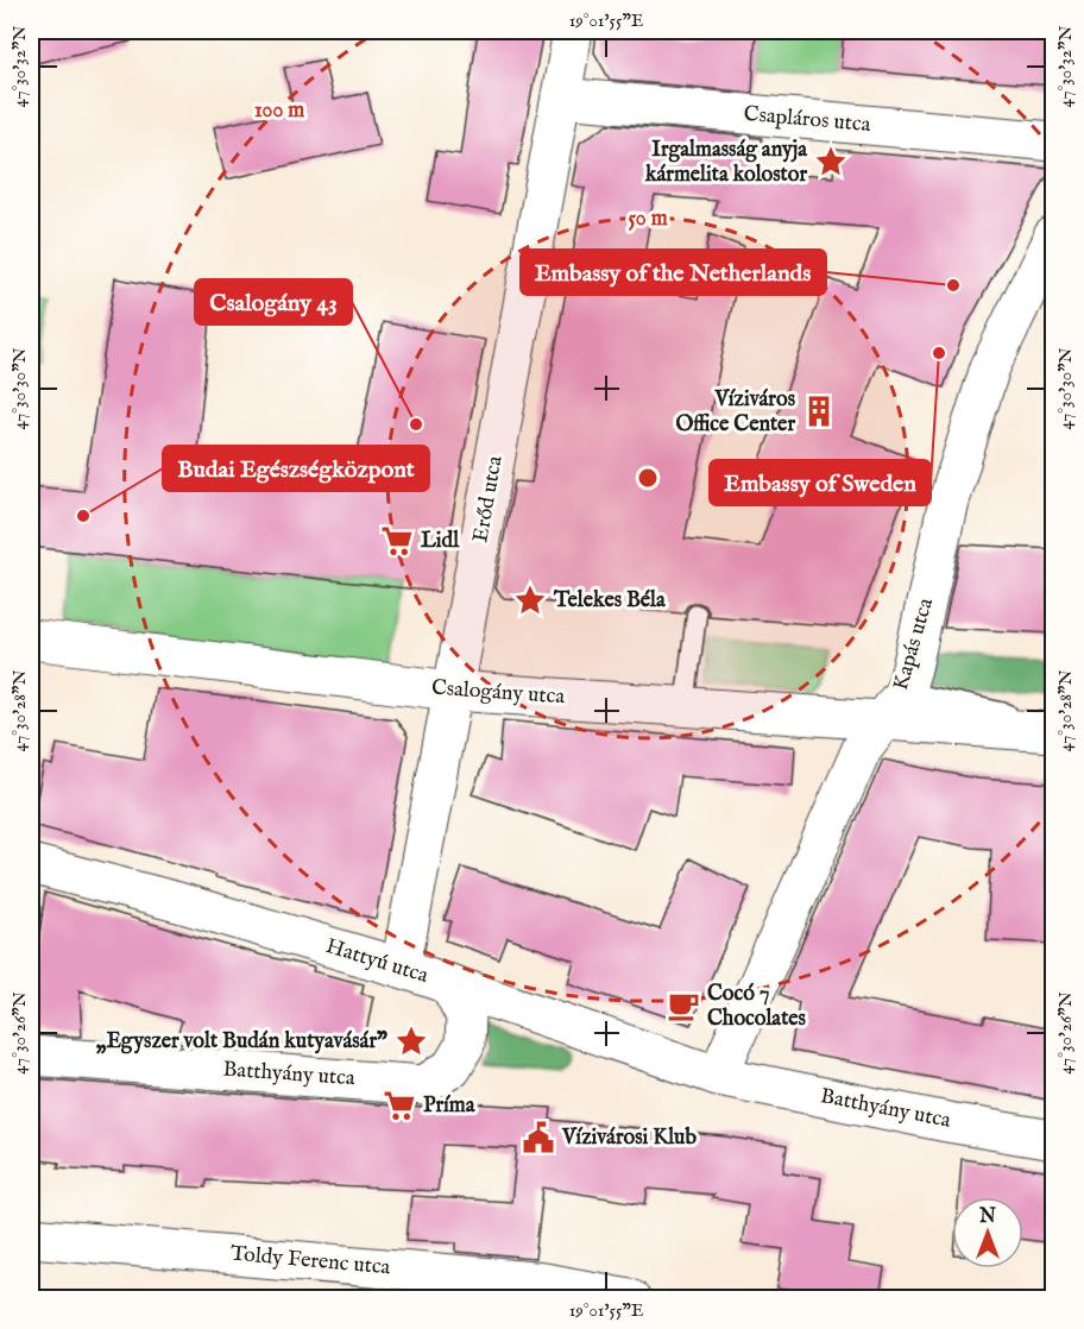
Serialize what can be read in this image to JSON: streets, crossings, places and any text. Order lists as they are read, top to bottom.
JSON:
{
  "streets": {
    "street": [
      "Csapláros utca",
      "Erőd utca",
      "Kapás utca",
      "Csalogány utca",
      "Hattyú utca",
      "Batthyány utca",
      "Toldy Ferenc utca"
    ]
  },
  "crossings": [
    ["Csapláros utca", "Erőd utca"],
    ["Erőd utca", "Csalogány utca"],
    ["Erőd utca", "Hattyú utca"],
    ["Kapás utca", "Csalogány utca"],
    ["Kapás utca", "Hattyú utca"],
    ["Kapás utca", "Batthyány utca"],
    ["Hattyú utca", "Batthyány utca"]
  ],
  "places": {
    "place": ["Irgalmasság anyja kármelita kolostor", "Telekes Béla", "„Egyszer volt Budán kutyavásár”"],
    "other": [
      "Embassy of the Netherlands",
      "Embassy of Sweden",
      "Csalogány 43",
      "Budai Egészségközpont"
    ],
    "building": ["Víziváros Office Center"],
    "supermarket": ["Lidl", "Príma"],
    "cafe": ["Cocó 7 Chocolates"],
    "public building": ["Vízivárosi Klub"]
  },
  "north": "top",
  "coordinates": [
    "19°01'55\"E",
    "47°30'32\"N",
    "47°30'30\"N",
    "47°30'28\"N",
    "47°30'26\"N"
  ],
  "rings": ["100 m", "50 m"]
}
